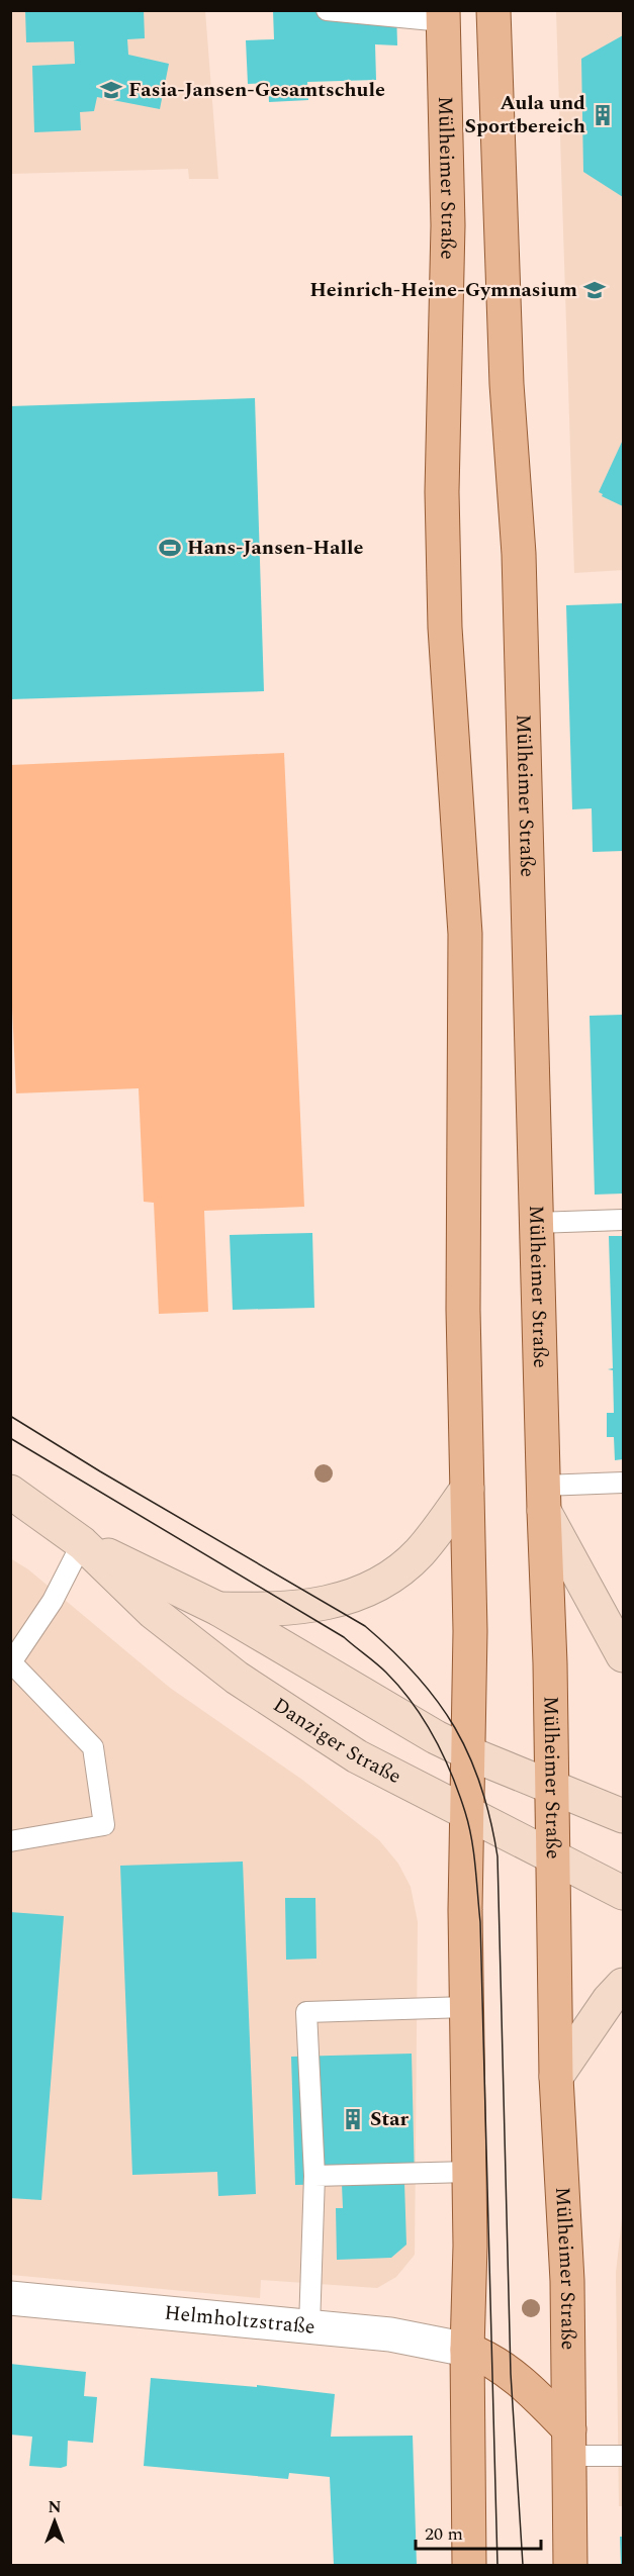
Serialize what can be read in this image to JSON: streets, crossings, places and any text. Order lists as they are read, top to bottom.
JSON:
{
  "streets": {
    "main road": ["Mülheimer Straße", "Danziger Straße"],
    "street": ["Helmholtzstraße"]
  },
  "crossings": [
    ["Mülheimer Straße", "Danziger Straße"],
    ["Mülheimer Straße", "Helmholtzstraße"]
  ],
  "places": {
    "school or university": ["Fasia-Jansen-Gesamtschule", "Heinrich-Heine-Gymnasium"],
    "building": ["Aula und Sportbereich", "Star"],
    "sports": ["Hans-Jansen-Halle"]
  },
  "scale_bar": "20 m",
  "north": "top"
}
